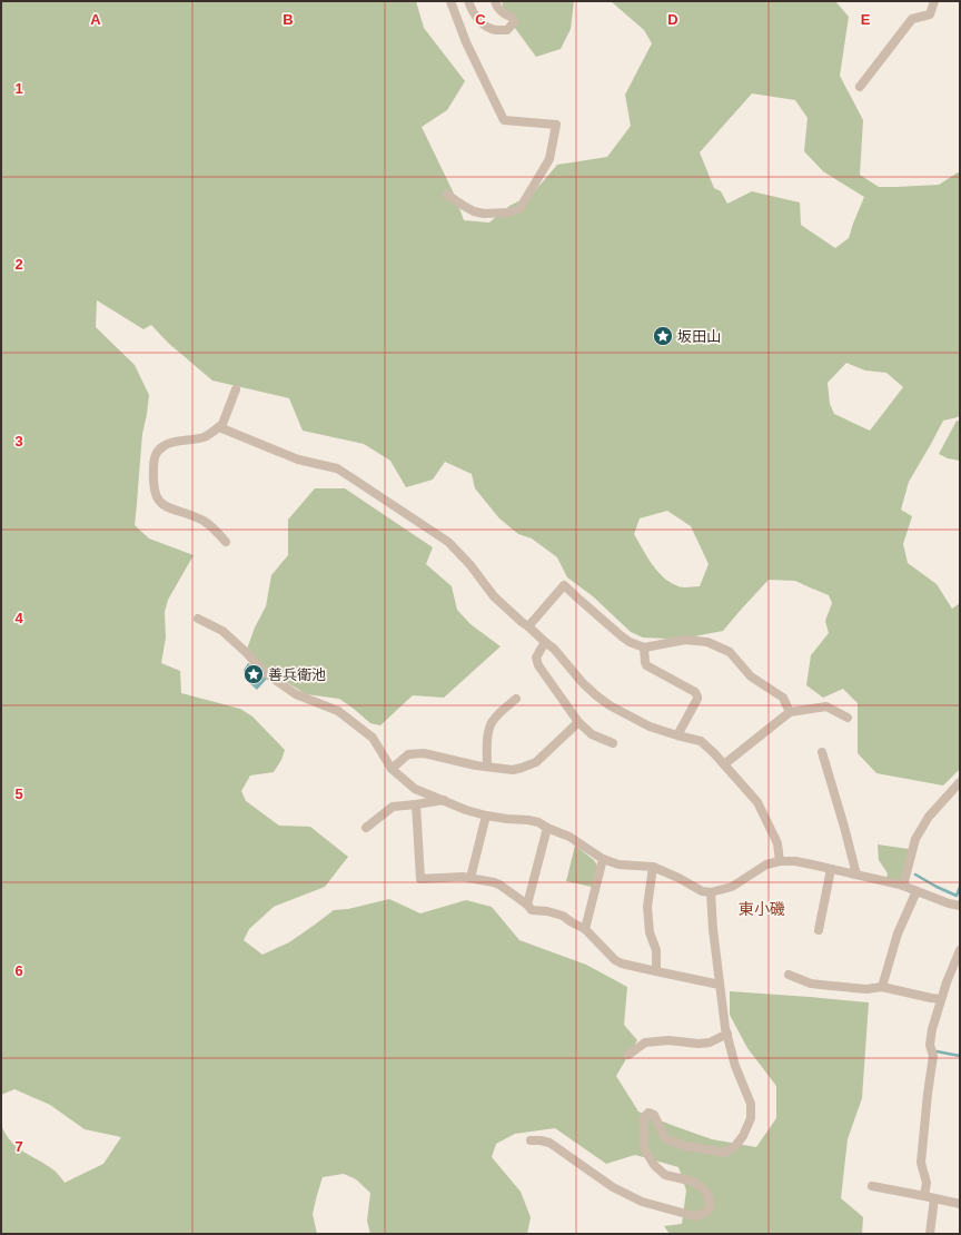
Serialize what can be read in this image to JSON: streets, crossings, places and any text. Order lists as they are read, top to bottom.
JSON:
{
  "districts": ["東小磯"],
  "places": {
    "place": ["坂田山", "善兵衛池"]
  },
  "grid": {
    "columns": [
      "A",
      "B",
      "C",
      "D",
      "E"
    ],
    "rows": [
      "1",
      "2",
      "3",
      "4",
      "5",
      "6",
      "7"
    ]
  }
}
